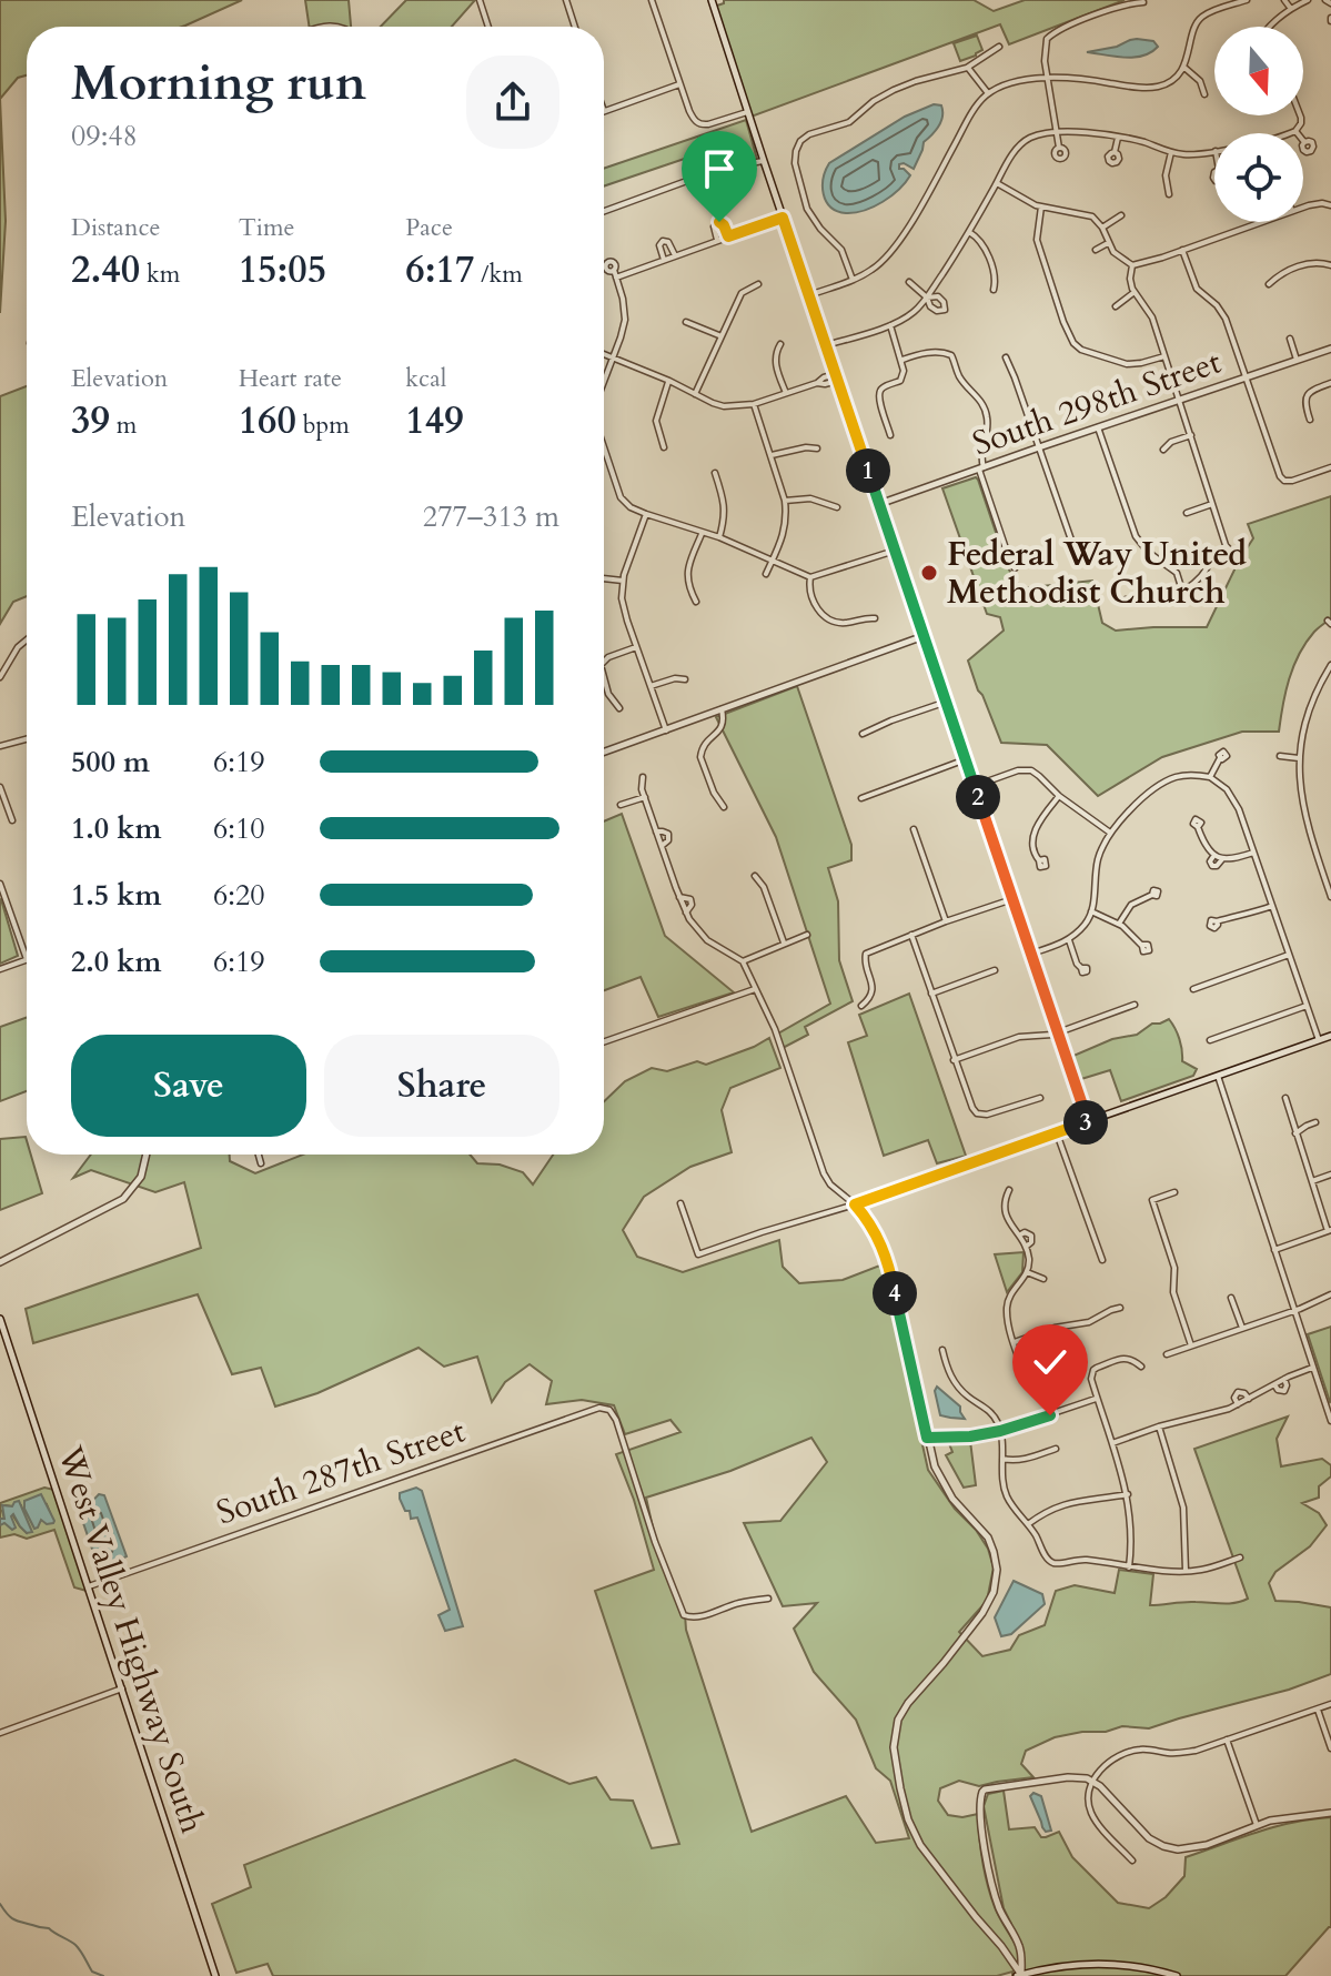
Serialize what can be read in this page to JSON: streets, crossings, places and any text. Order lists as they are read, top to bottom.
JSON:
{
  "streets": {
    "street": ["South 298th Street", "South 287th Street", "West Valley Highway South"]
  },
  "crossings": [
    ["South 287th Street", "West Valley Highway South"]
  ],
  "places": ["Federal Way United Methodist Church"],
  "north": "bottom",
  "page": {
    "heading": ["Morning run", "09:48"],
    "stats": [
      ["Distance", "2.40 km"],
      ["Time", "15:05"],
      ["Pace", "6:17 /km"],
      ["Elevation", "39 m"],
      ["Heart rate", "160 bpm"],
      ["kcal", "149"]
    ],
    "pins": [
      "1",
      "2",
      "3",
      "4"
    ],
    "chart": ["Elevation", "277–313 m"],
    "list": [
      {
        "name": "500 m",
        "note": "6:19"
      },
      {
        "name": "1.0 km",
        "note": "6:10"
      },
      {
        "name": "1.5 km",
        "note": "6:20"
      },
      {
        "name": "2.0 km",
        "note": "6:19"
      }
    ],
    "buttons": ["Save", "Share"]
  }
}
